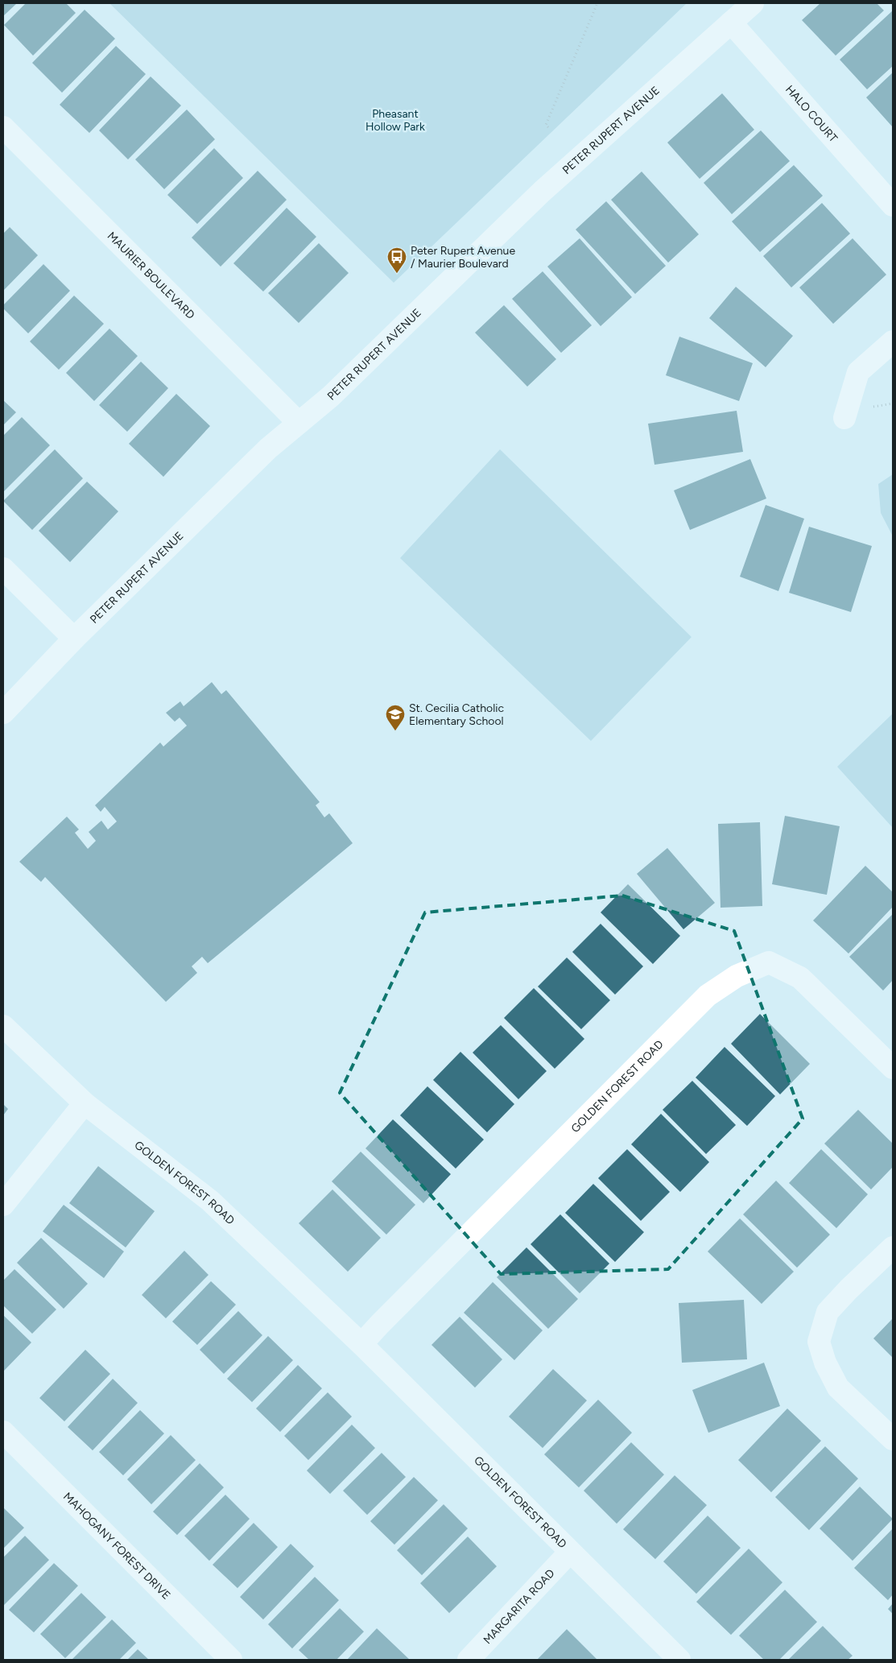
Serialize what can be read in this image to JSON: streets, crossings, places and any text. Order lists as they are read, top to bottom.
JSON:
{
  "streets": {
    "street": [
      "HALO COURT",
      "PETER RUPERT AVENUE",
      "MAURIER BOULEVARD",
      "GOLDEN FOREST ROAD",
      "MAHOGANY FOREST DRIVE",
      "MARGARITA ROAD"
    ]
  },
  "crossings": [
    ["HALO COURT", "PETER RUPERT AVENUE"],
    ["PETER RUPERT AVENUE", "MAURIER BOULEVARD"],
    ["GOLDEN FOREST ROAD", "MARGARITA ROAD"]
  ],
  "parks": ["Pheasant Hollow Park"],
  "places": {
    "bus stop": ["Peter Rupert Avenue / Maurier Boulevard"],
    "school or university": ["St. Cecilia Catholic Elementary School"]
  }
}
